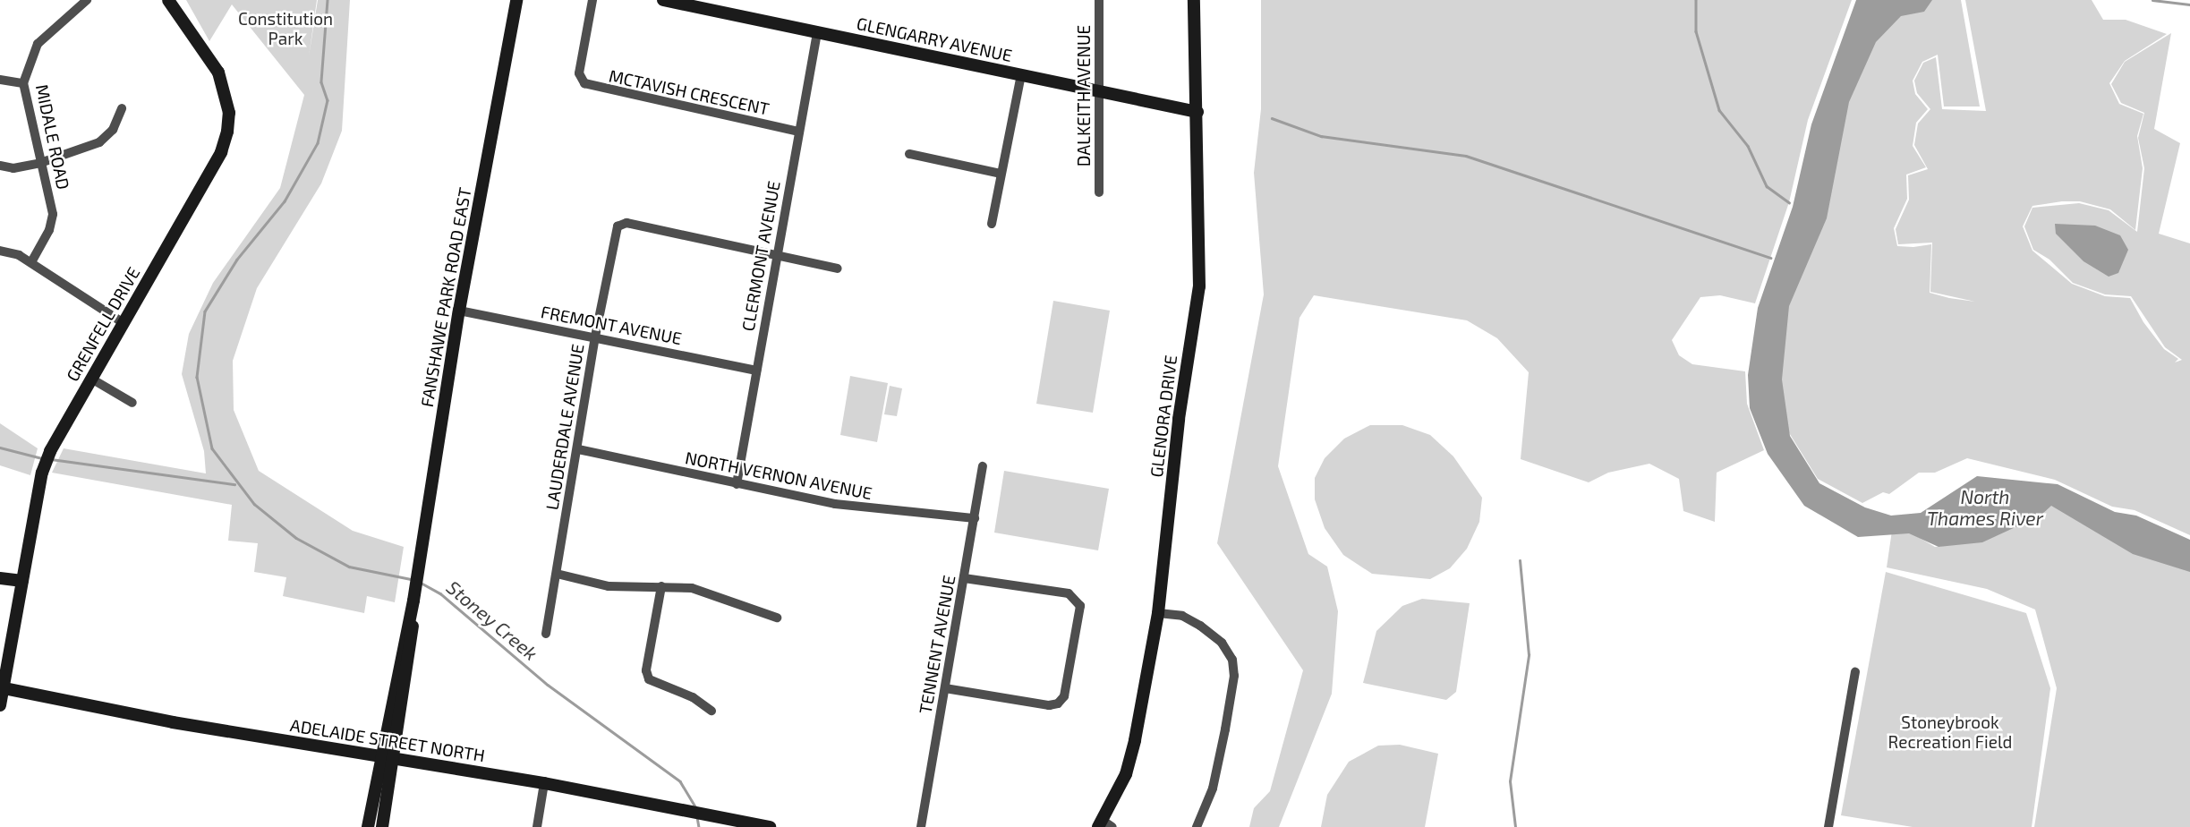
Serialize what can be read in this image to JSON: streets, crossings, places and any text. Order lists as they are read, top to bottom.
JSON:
{
  "streets": {
    "street": [
      "GLENGARRY AVENUE",
      "MCTAVISH CRESCENT",
      "DALKEITH AVENUE",
      "MIDALE ROAD",
      "CLERMONT AVENUE",
      "FANSHAWE PARK ROAD EAST",
      "GRENFELL DRIVE",
      "FREMONT AVENUE",
      "GLENORA DRIVE",
      "LAUDERDALE AVENUE",
      "NORTH VERNON AVENUE",
      "TENNENT AVENUE",
      "ADELAIDE STREET NORTH"
    ]
  },
  "crossings": [
    ["GLENGARRY AVENUE", "DALKEITH AVENUE"],
    ["GLENGARRY AVENUE", "CLERMONT AVENUE"],
    ["GLENGARRY AVENUE", "GLENORA DRIVE"],
    ["MCTAVISH CRESCENT", "CLERMONT AVENUE"],
    ["CLERMONT AVENUE", "FREMONT AVENUE"],
    ["CLERMONT AVENUE", "LAUDERDALE AVENUE"],
    ["CLERMONT AVENUE", "NORTH VERNON AVENUE"],
    ["FANSHAWE PARK ROAD EAST", "FREMONT AVENUE"],
    ["FANSHAWE PARK ROAD EAST", "ADELAIDE STREET NORTH"],
    ["GRENFELL DRIVE", "ADELAIDE STREET NORTH"],
    ["FREMONT AVENUE", "LAUDERDALE AVENUE"],
    ["LAUDERDALE AVENUE", "NORTH VERNON AVENUE"],
    ["NORTH VERNON AVENUE", "TENNENT AVENUE"]
  ],
  "water": ["North Thames River", "Stoney Creek"],
  "parks": ["Constitution Park", "Stoneybrook Recreation Field"]
}
